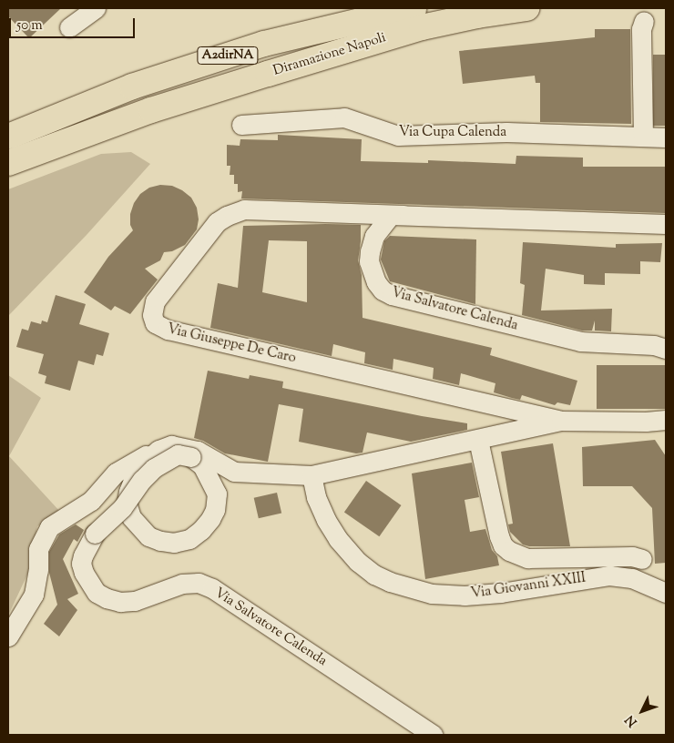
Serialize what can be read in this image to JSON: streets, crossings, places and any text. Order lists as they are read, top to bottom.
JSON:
{
  "streets": {
    "highway": ["Diramazione Napoli", "A2dirNA"],
    "street": [
      "Via Cupa Calenda",
      "Via Salvatore Calenda",
      "Via Giuseppe De Caro",
      "Via Giovanni XXIII"
    ]
  },
  "crossings": [
    ["Via Salvatore Calenda", "Via Giuseppe De Caro"]
  ],
  "scale_bar": "50 m",
  "north": "bottom left"
}
